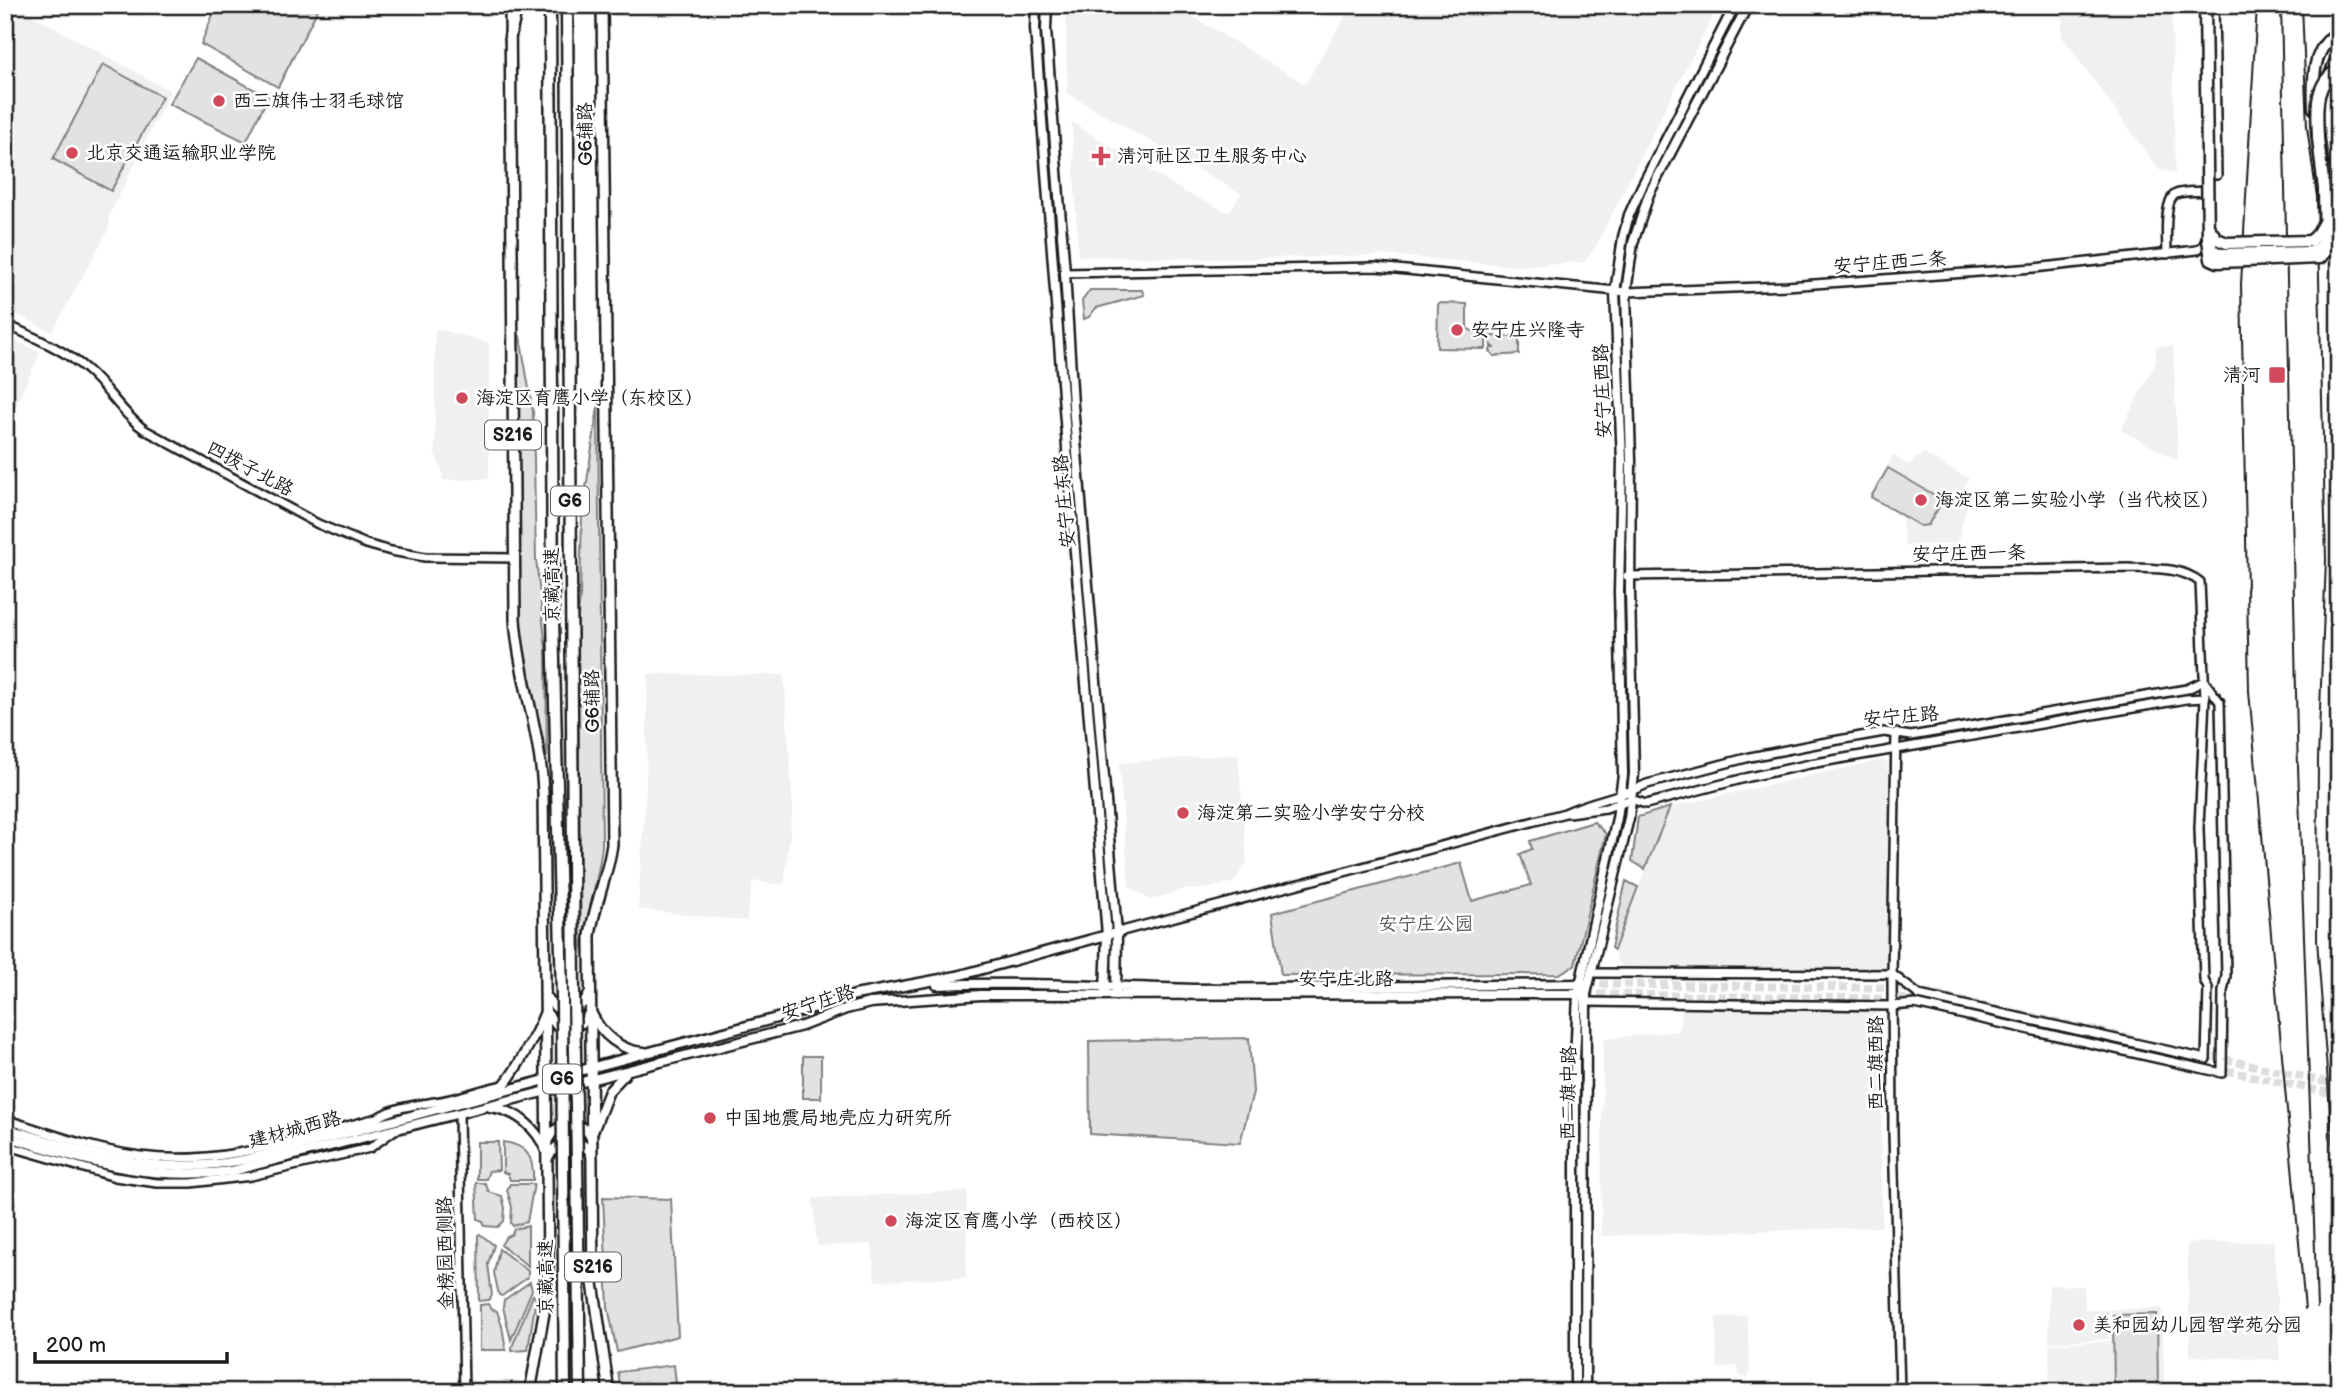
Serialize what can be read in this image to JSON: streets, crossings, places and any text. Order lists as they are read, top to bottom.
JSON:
{
  "streets": {
    "highway": ["G6", "京藏高速"],
    "main road": [
      "G6辅路",
      "安宁庄西路",
      "S216",
      "安宁庄东路",
      "安宁庄路",
      "安宁庄北路",
      "西二旗中路",
      "建材城西路"
    ],
    "street": [
      "安宁庄西二条",
      "四拨子北路",
      "安宁庄西一条",
      "西二旗西路",
      "金榜园西侧路"
    ]
  },
  "crossings": [
    ["G6辅路", "安宁庄路"],
    ["G6辅路", "建材城西路"],
    ["安宁庄西二条", "安宁庄西路"],
    ["安宁庄西二条", "安宁庄东路"],
    ["安宁庄西二条", "西二旗中路"],
    ["安宁庄西路", "安宁庄西一条"],
    ["安宁庄西路", "安宁庄路"],
    ["安宁庄西路", "西二旗中路"],
    ["S216", "四拨子北路"],
    ["S216", "安宁庄路"],
    ["S216", "建材城西路"],
    ["安宁庄东路", "安宁庄路"],
    ["安宁庄东路", "安宁庄北路"],
    ["安宁庄西一条", "安宁庄路"],
    ["安宁庄西一条", "西二旗中路"],
    ["安宁庄路", "安宁庄北路"],
    ["安宁庄路", "西二旗西路"],
    ["安宁庄路", "西二旗中路"],
    ["安宁庄路", "建材城西路"],
    ["安宁庄北路", "西二旗中路"],
    ["建材城西路", "金榜园西侧路"]
  ],
  "parks": ["安宁庄公园"],
  "places": {
    "other": [
      "西三旗伟士羽毛球馆",
      "北京交通运输职业学院",
      "安宁庄兴隆寺",
      "海淀区育鹰小学（东校区）",
      "海淀区第二实验小学（当代校区）",
      "海淀第二实验小学安宁分校",
      "中国地震局地壳应力研究所",
      "海淀区育鹰小学（西校区）",
      "美和园幼儿园智学苑分园"
    ],
    "health": ["清河社区卫生服务中心"],
    "transit": ["清河"]
  },
  "scale_bar": "200 m"
}
